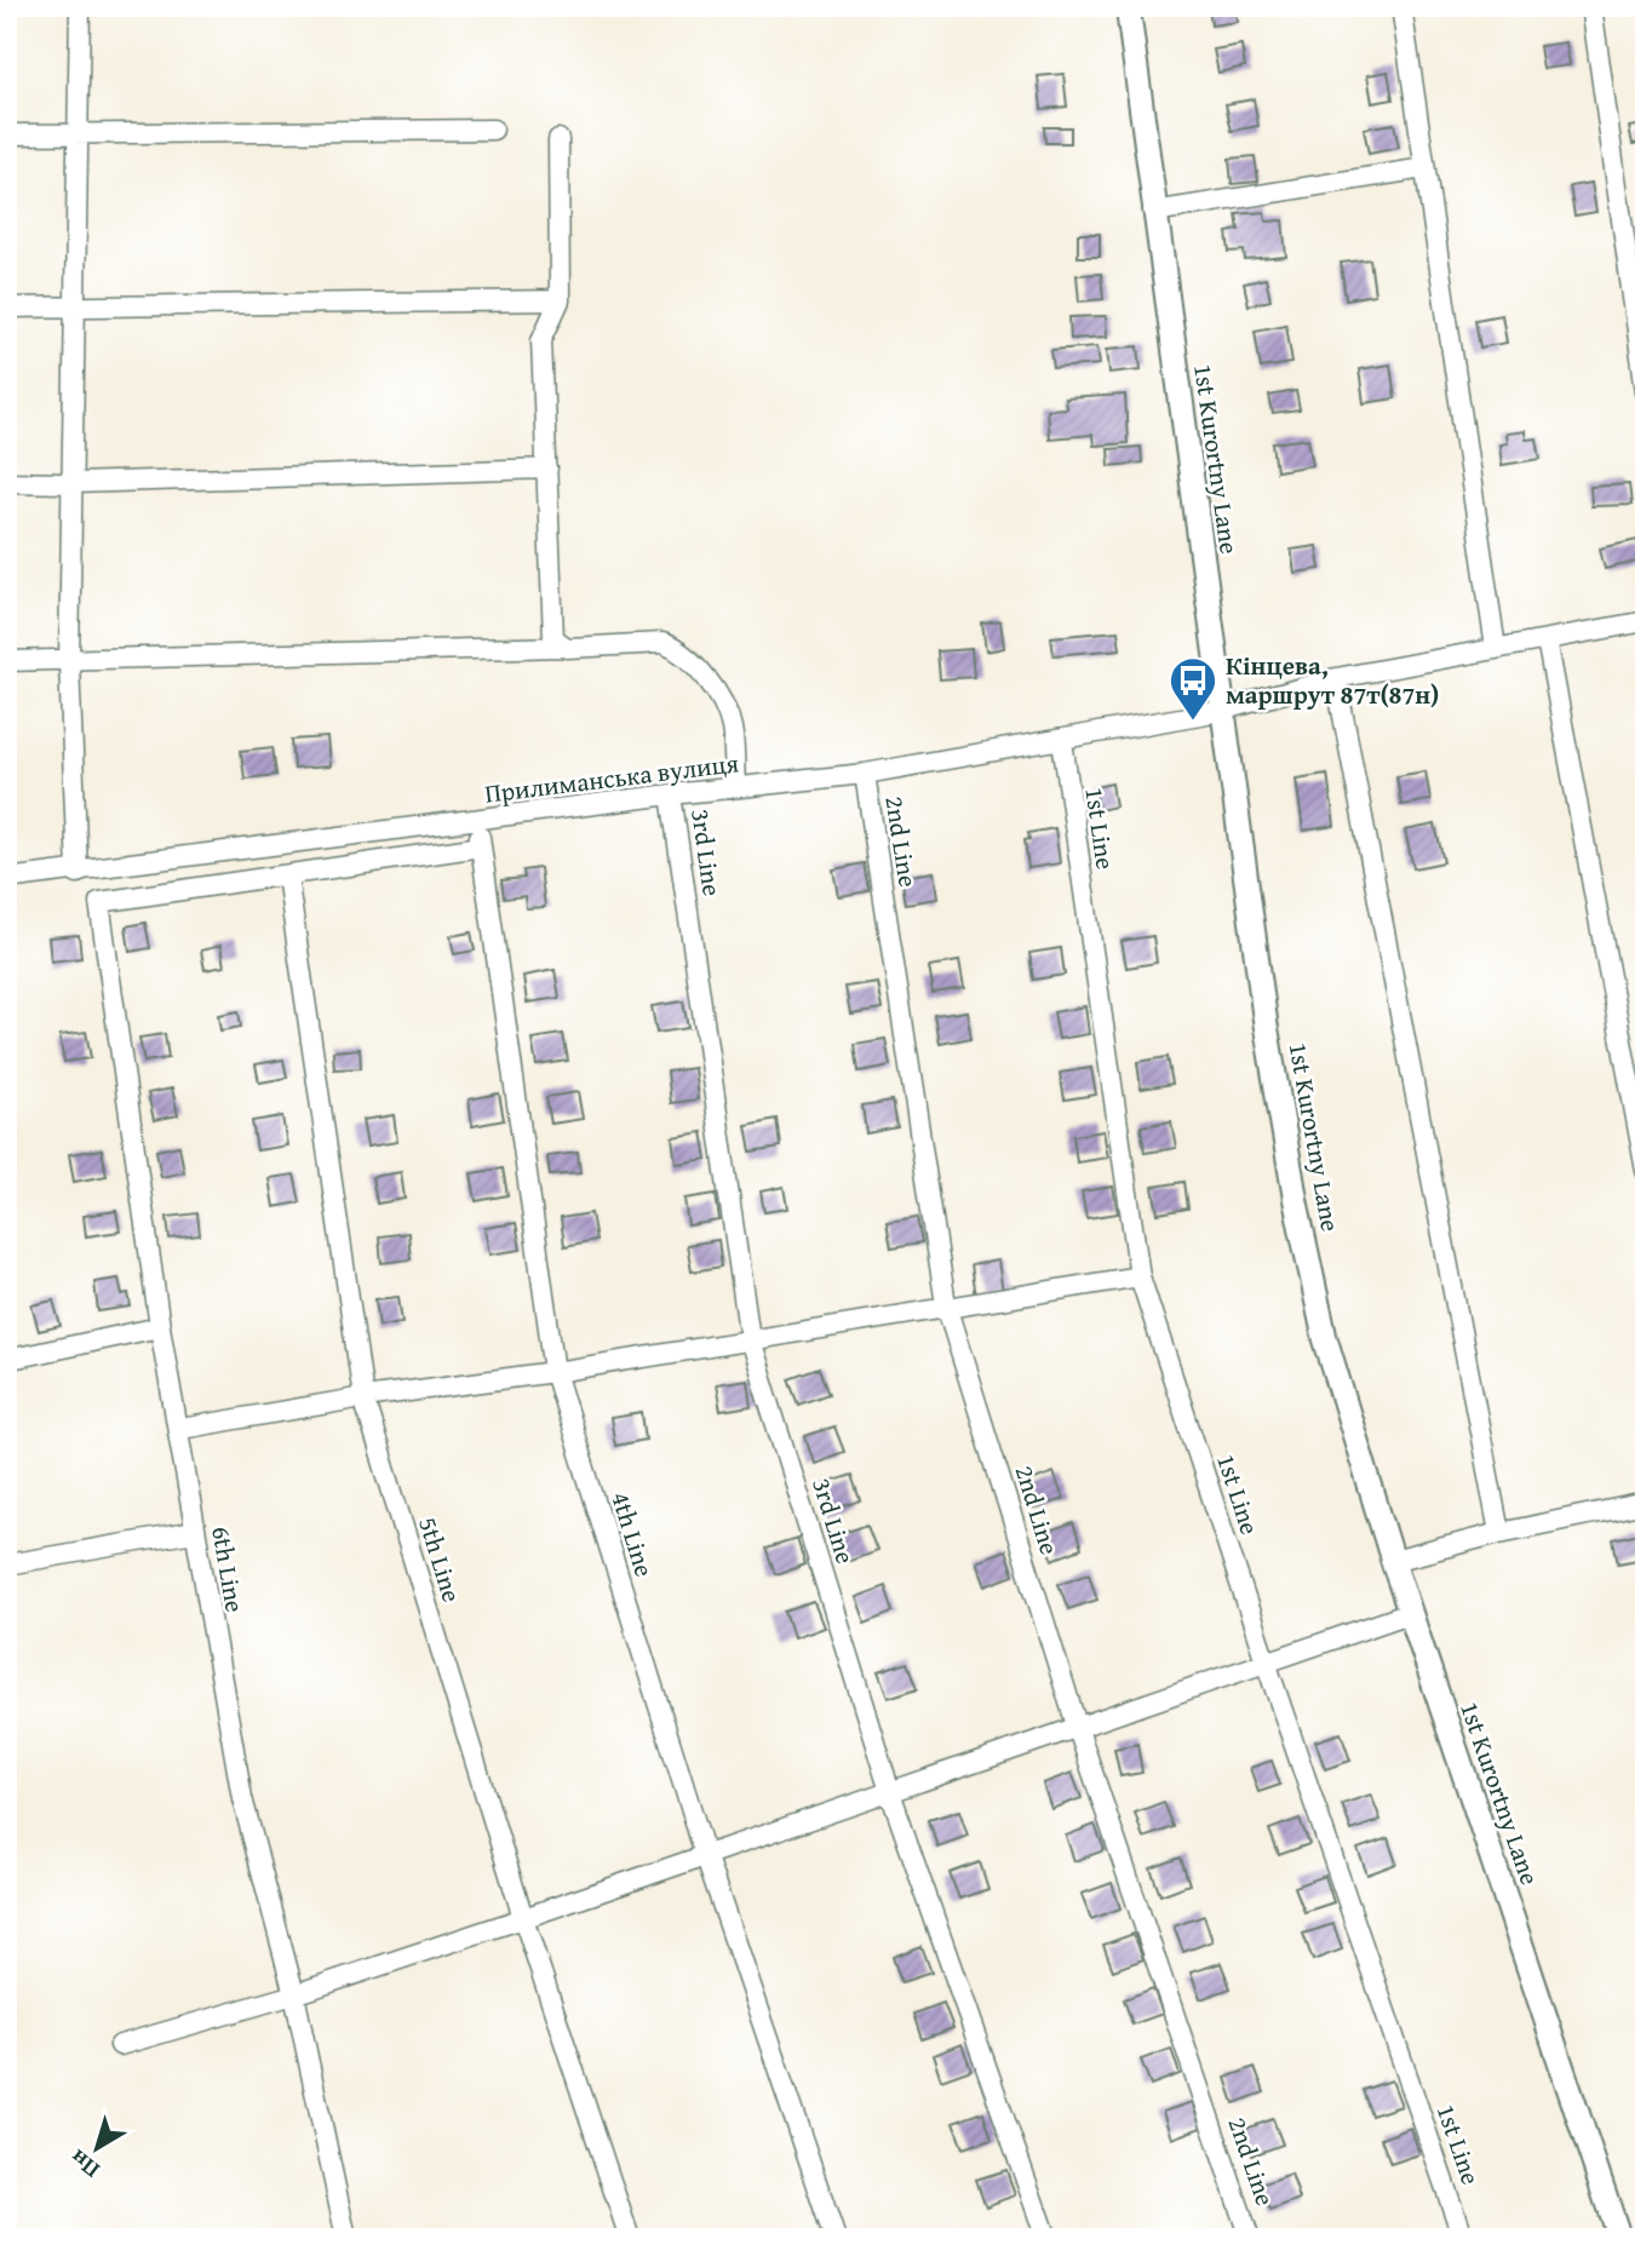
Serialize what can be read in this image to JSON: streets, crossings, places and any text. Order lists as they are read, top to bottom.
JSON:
{
  "streets": {
    "street": [
      "1st Kurortny Lane",
      "Прилиманська вулиця",
      "1st Line",
      "2nd Line",
      "3rd Line",
      "4th Line",
      "5th Line",
      "6th Line"
    ]
  },
  "crossings": [
    ["1st Kurortny Lane", "Прилиманська вулиця"],
    ["Прилиманська вулиця", "1st Line"],
    ["Прилиманська вулиця", "2nd Line"],
    ["Прилиманська вулиця", "3rd Line"],
    ["Прилиманська вулиця", "4th Line"],
    ["5th Line", "6th Line"]
  ],
  "places": {
    "bus stop": ["Кінцева, маршрут 87т(87н)"]
  },
  "north": "bottom left"
}
